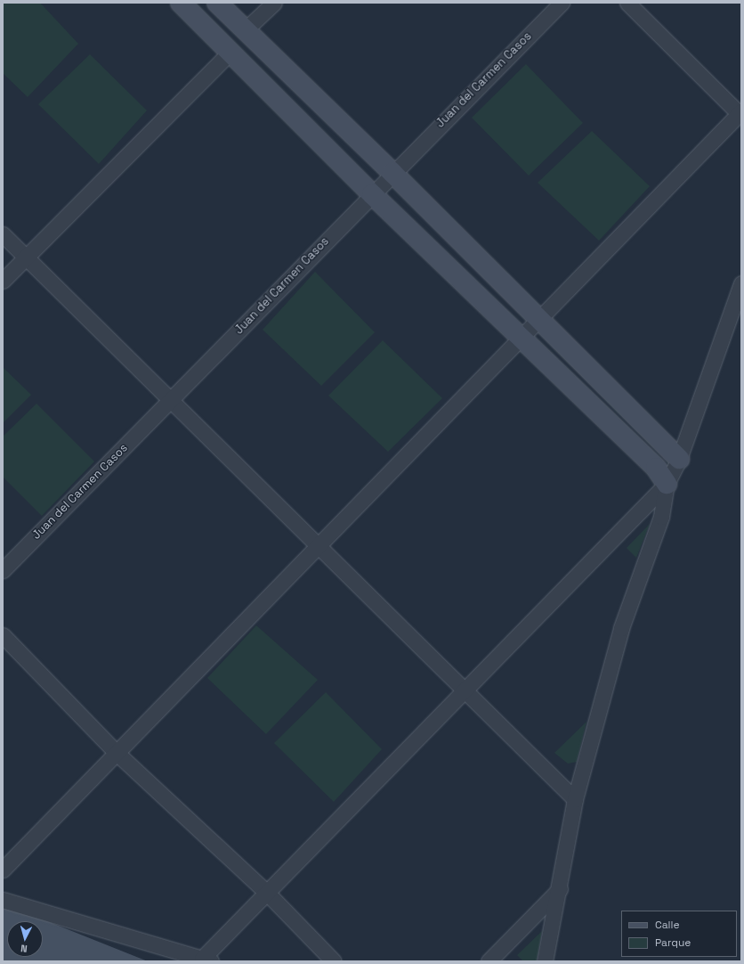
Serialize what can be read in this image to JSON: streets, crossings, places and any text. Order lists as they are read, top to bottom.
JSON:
{
  "streets": {
    "street": ["Juan del Carmen Casos"]
  },
  "legend": ["Calle", "Parque"],
  "north": "bottom"
}
